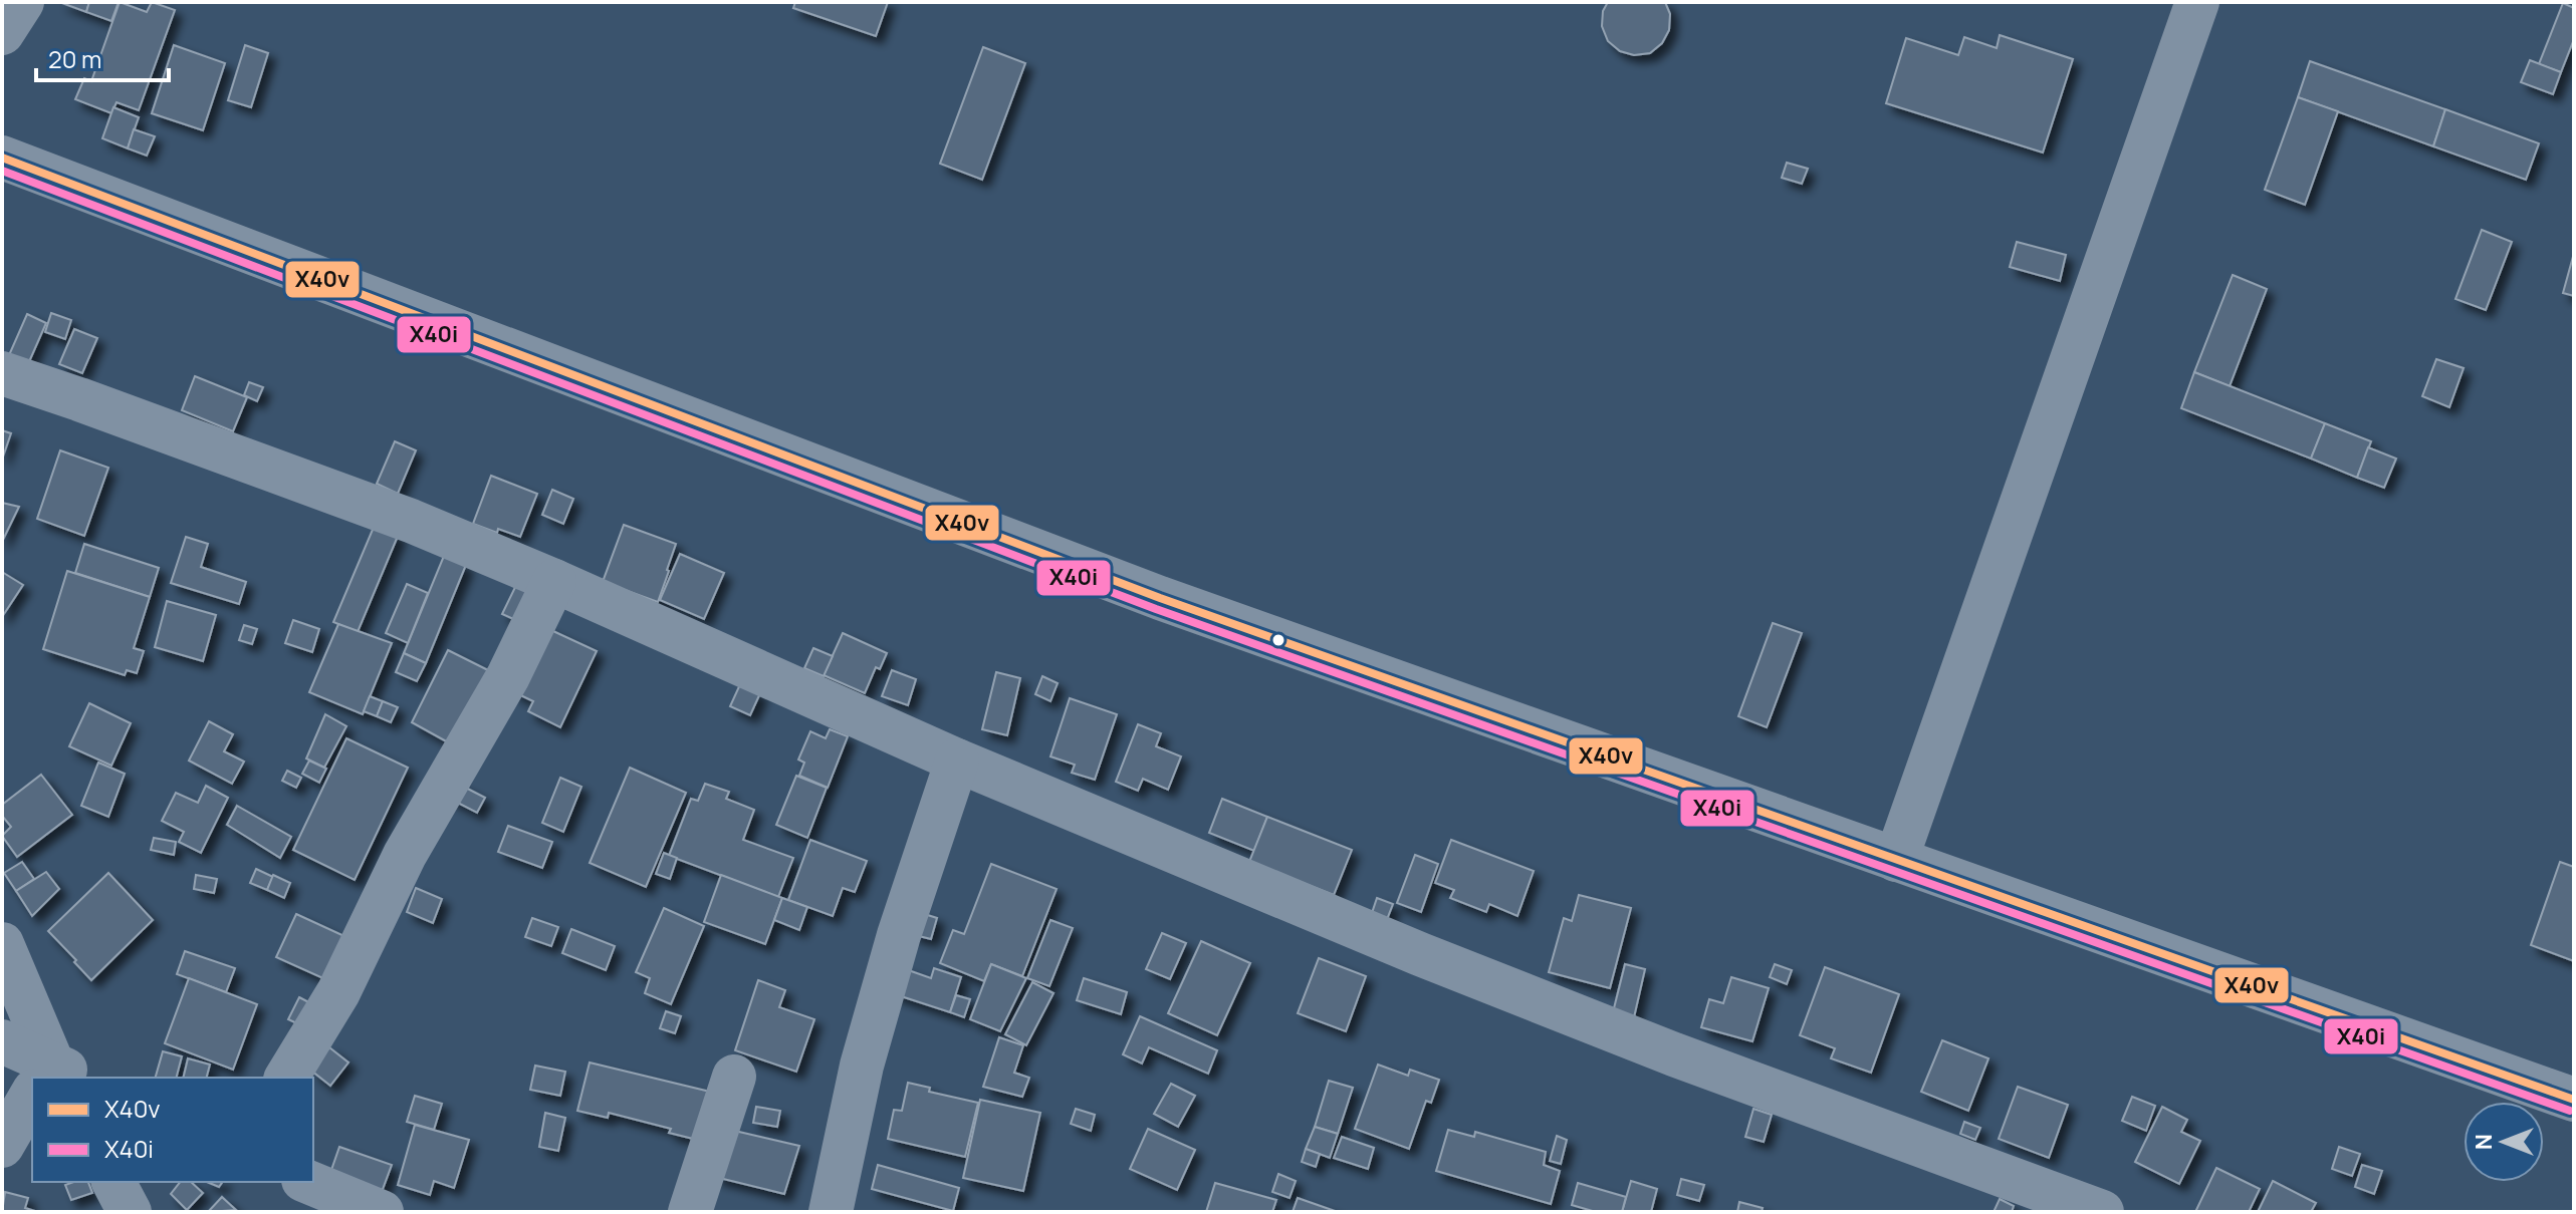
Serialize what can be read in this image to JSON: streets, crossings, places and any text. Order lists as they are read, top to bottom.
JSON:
{
  "lines": ["transit line X40v", "transit line X40i"],
  "legend": ["X40v", "X40i"],
  "scale_bar": "20 m",
  "north": "left"
}
